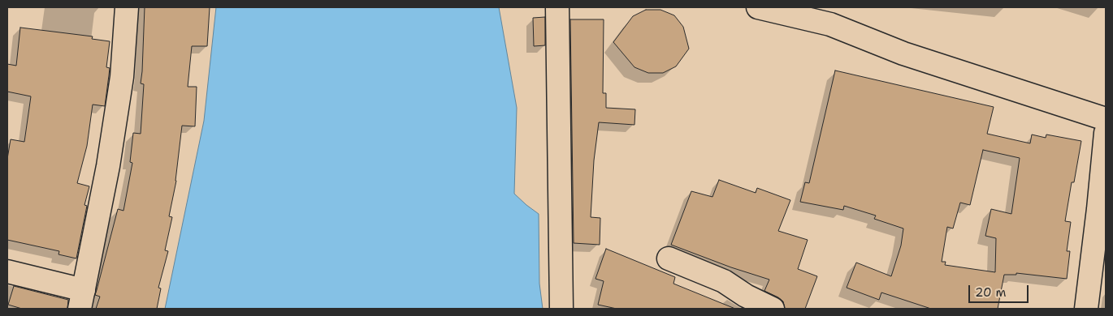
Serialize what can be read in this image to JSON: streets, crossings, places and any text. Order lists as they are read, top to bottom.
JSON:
{
  "scale_bar": "20 m"
}
